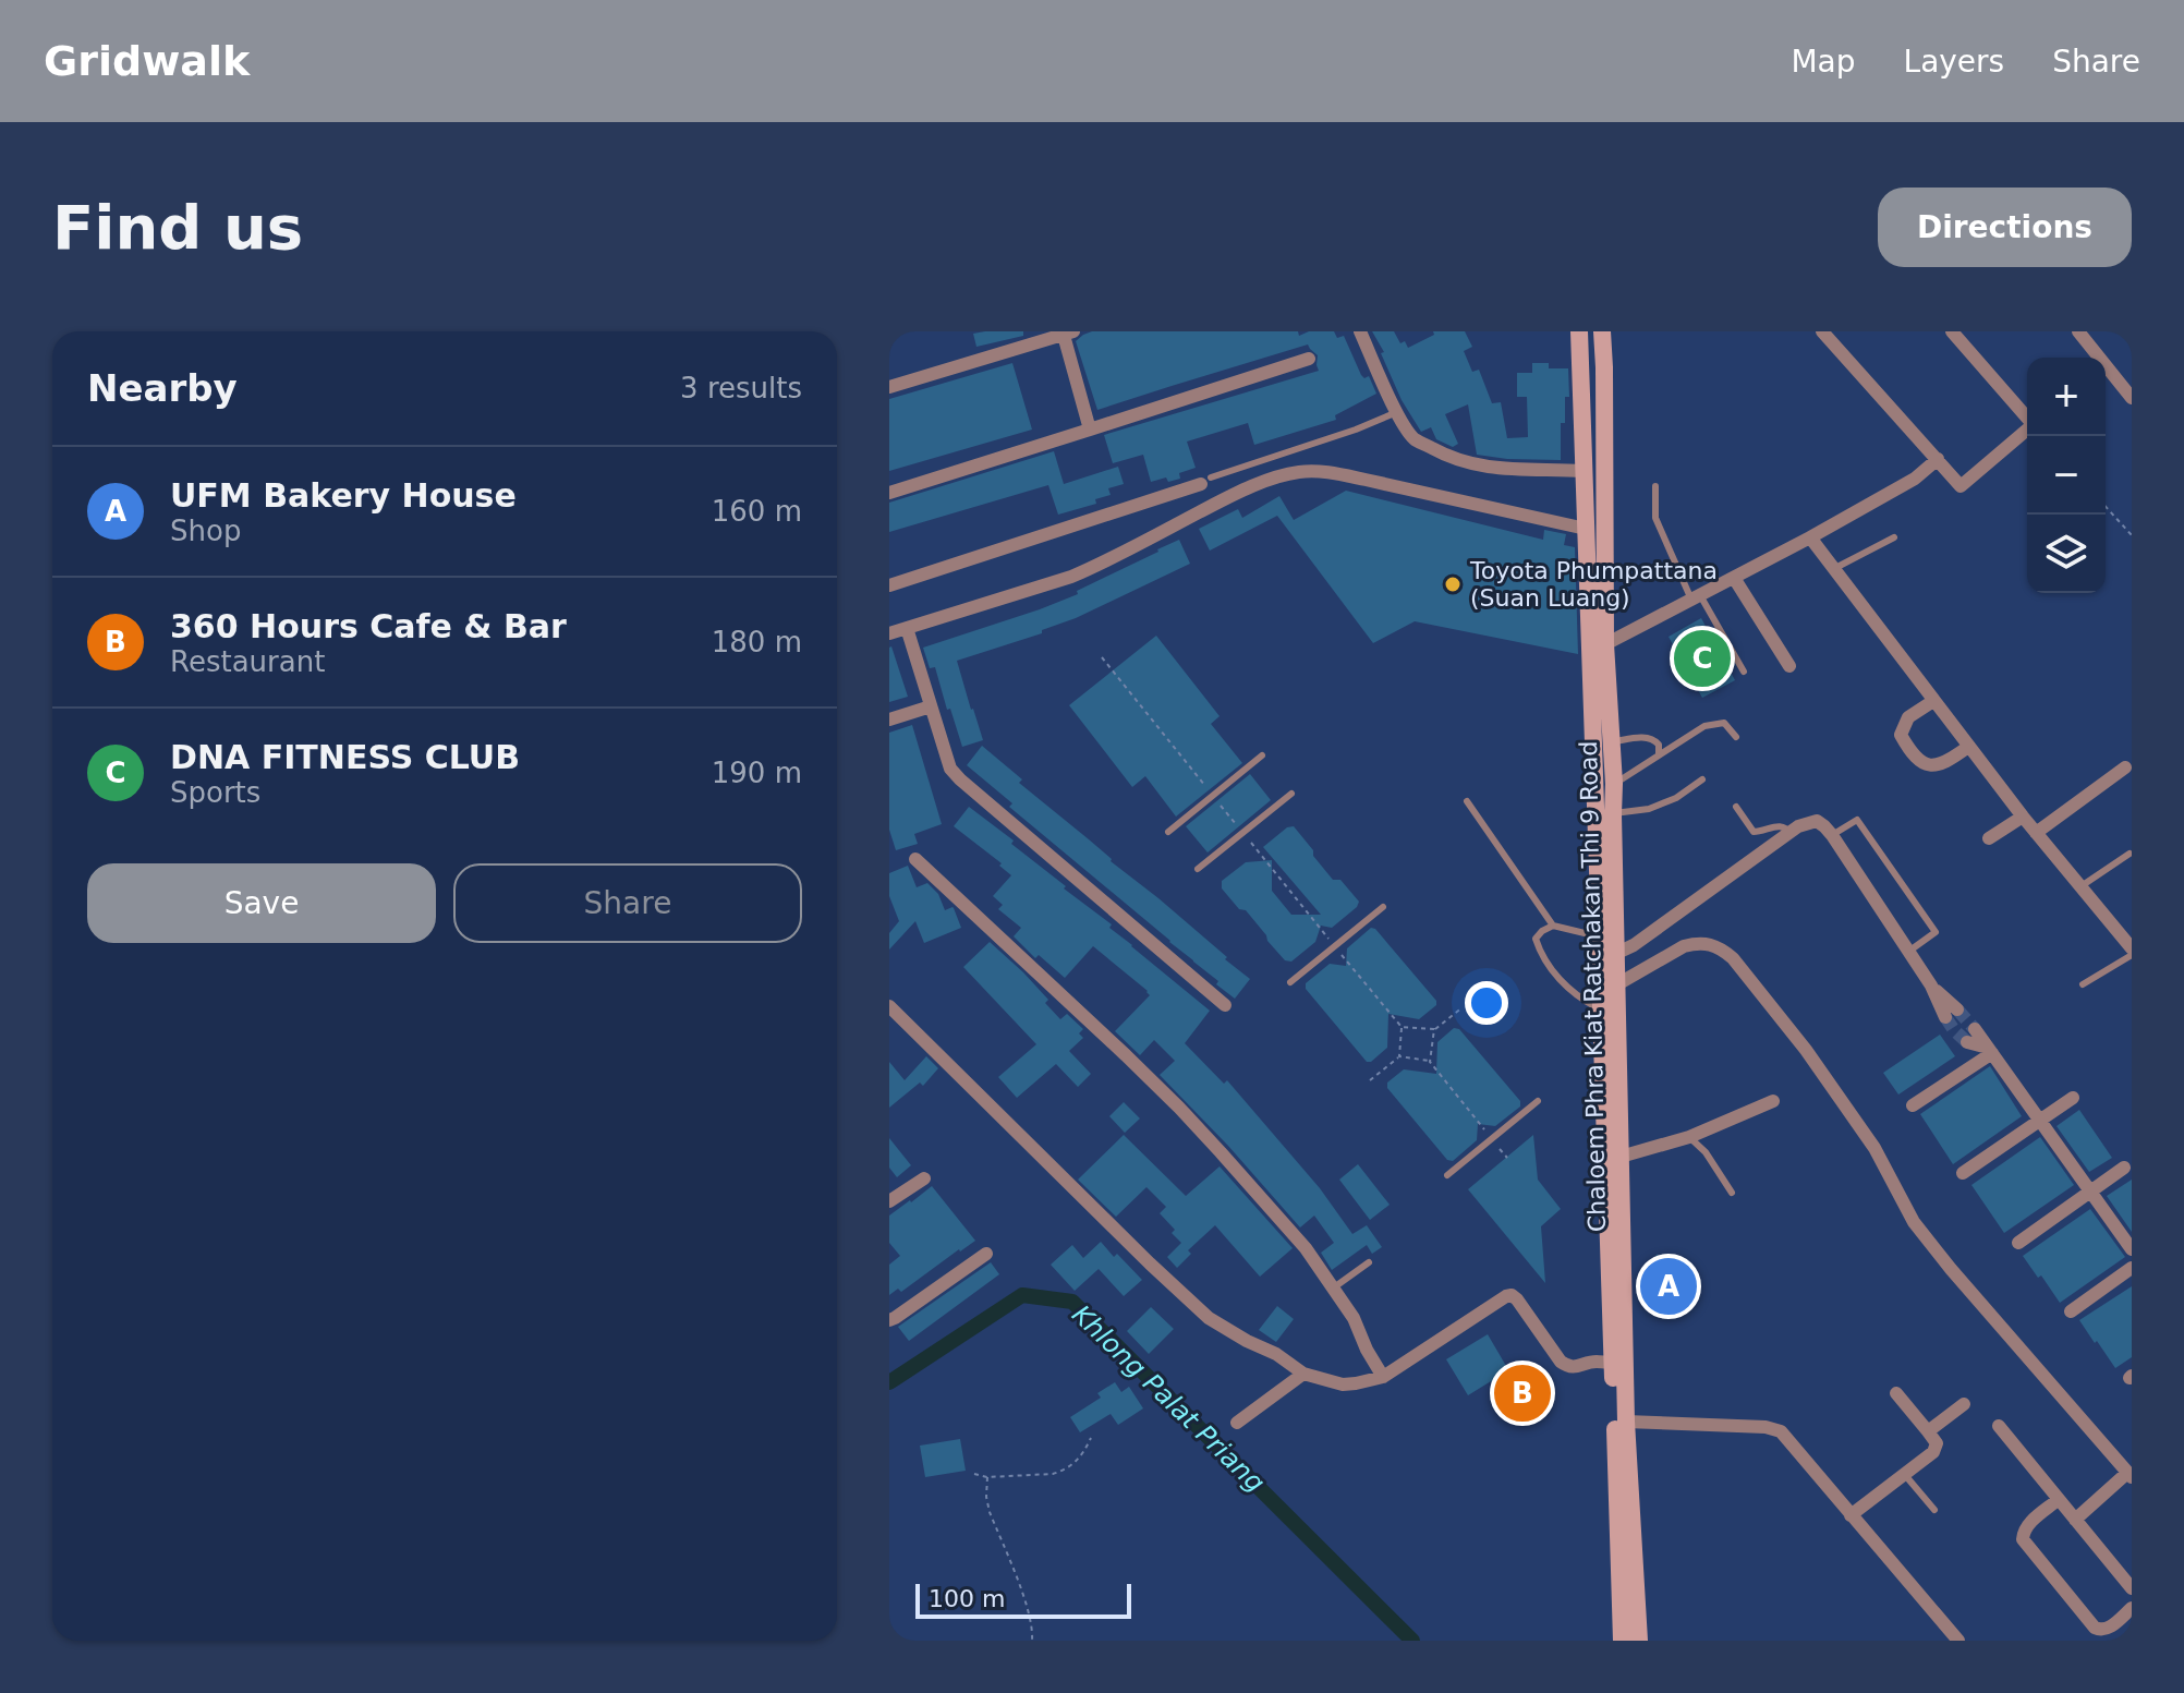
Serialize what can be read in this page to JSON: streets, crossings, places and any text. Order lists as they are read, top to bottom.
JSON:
{
  "streets": {
    "main road": ["Chaloem Phra Kiat Ratchakan Thi 9 Road"]
  },
  "water": ["Khlong Palat Priang"],
  "places": ["Toyota Phumpattana (Suan Luang)"],
  "scale_bar": "100 m",
  "page": {
    "header": "Gridwalk",
    "nav": ["Map", "Layers", "Share"],
    "buttons": [
      "Directions",
      ["Save", "Share"]
    ],
    "title": "Find us",
    "heading": ["Nearby", "3 results"],
    "map_buttons": ["+", "−"],
    "list": [
      {
        "mark": "A",
        "name": "UFM Bakery House",
        "note": "Shop",
        "value": "160 m"
      },
      {
        "mark": "B",
        "name": "360 Hours Cafe & Bar",
        "note": "Restaurant",
        "value": "180 m"
      },
      {
        "mark": "C",
        "name": "DNA FITNESS CLUB",
        "note": "Sports",
        "value": "190 m"
      }
    ],
    "pins": ["C", "A", "B"],
    "scale": "100 m"
  }
}
